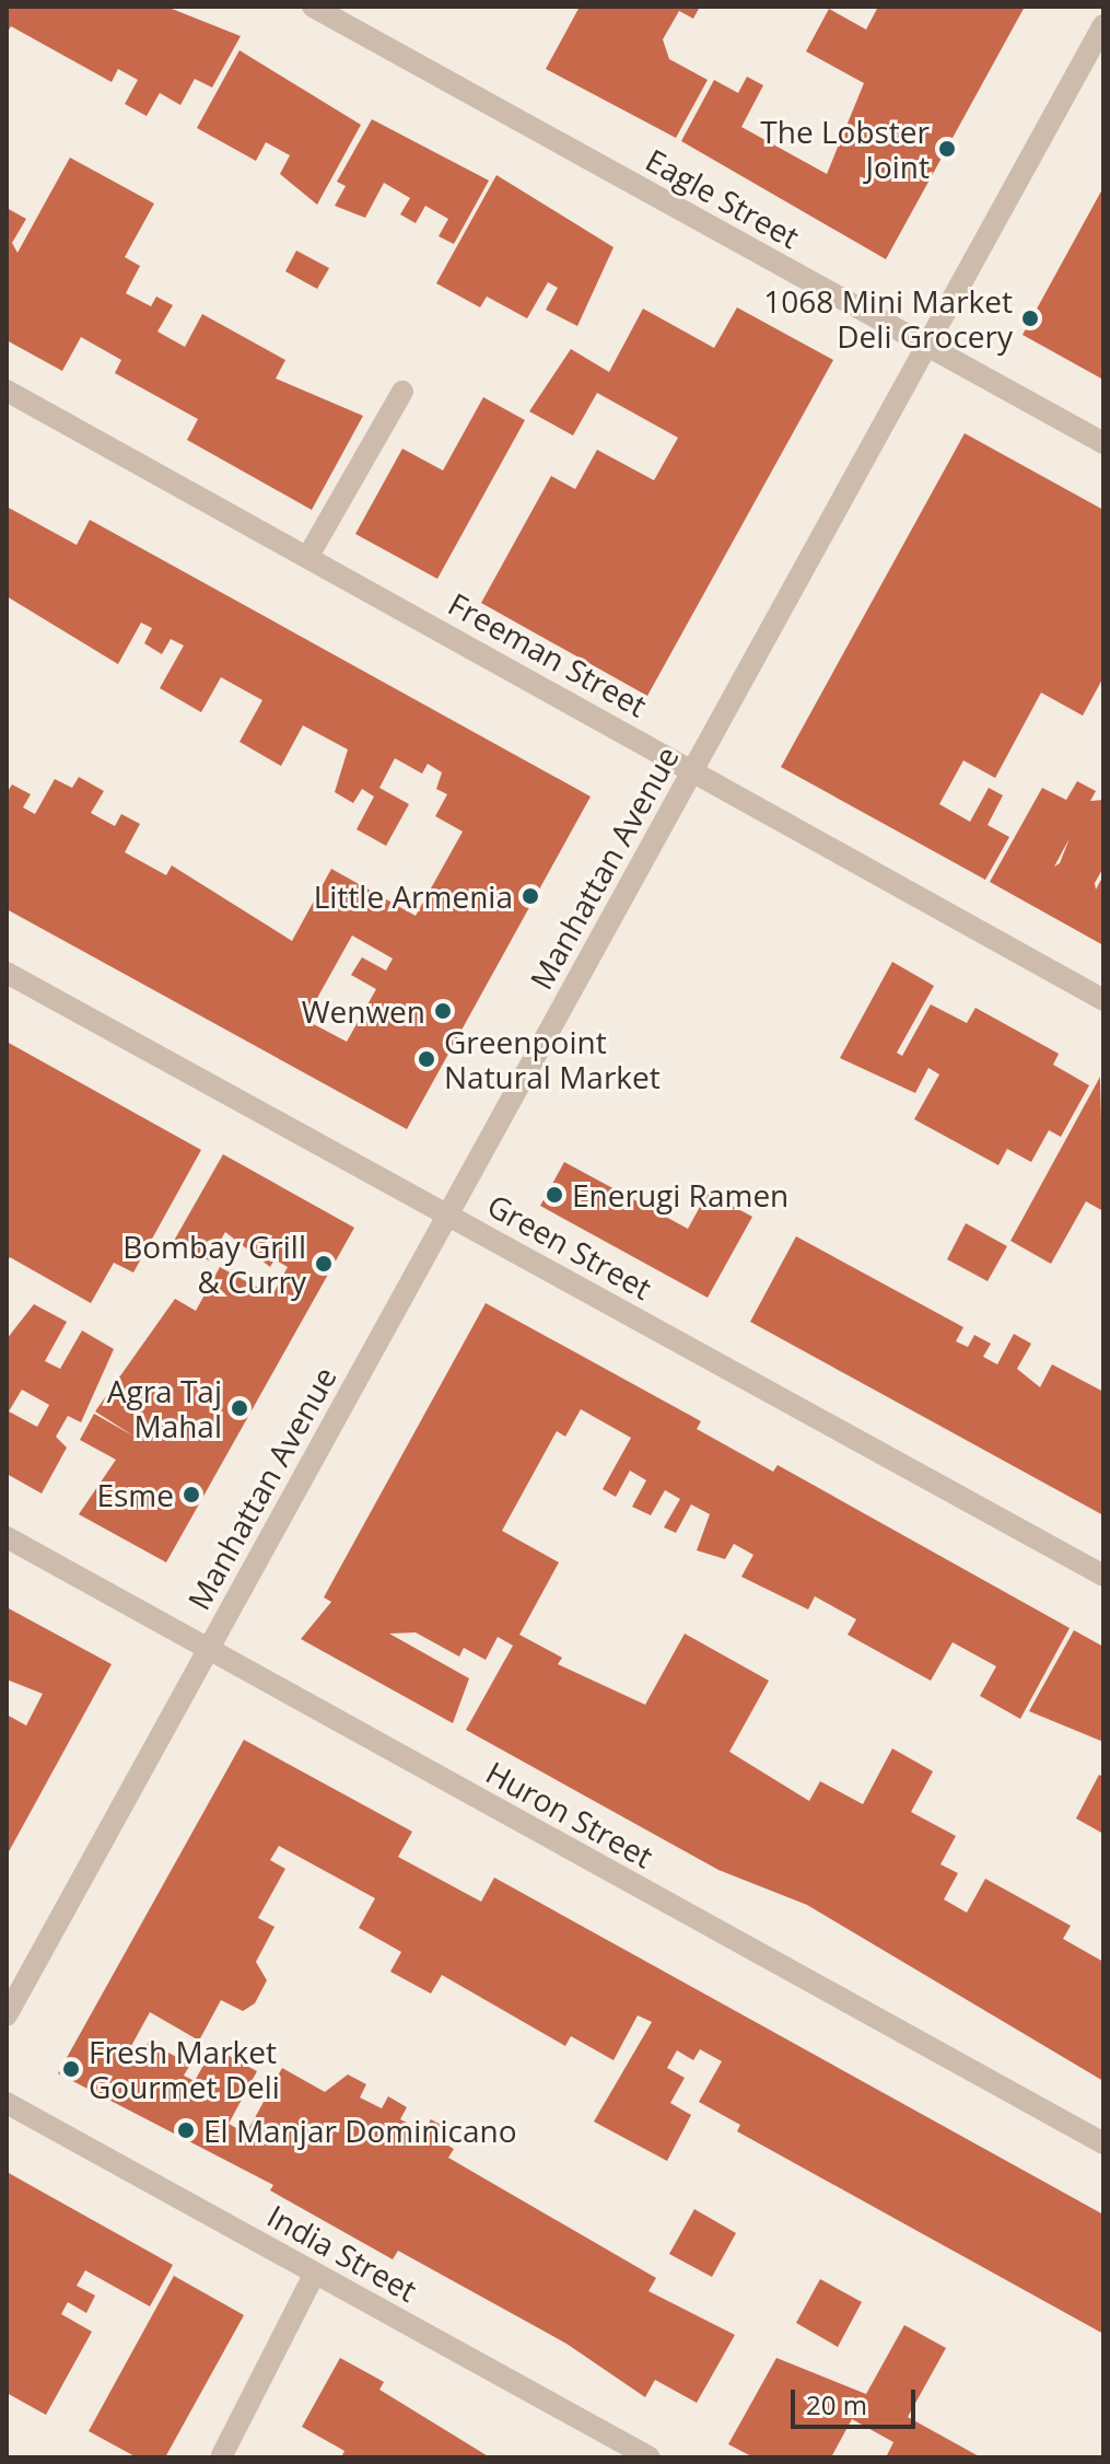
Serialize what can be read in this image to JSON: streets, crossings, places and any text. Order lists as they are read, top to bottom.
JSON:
{
  "streets": {
    "street": [
      "Eagle Street",
      "Freeman Street",
      "Manhattan Avenue",
      "Green Street",
      "Huron Street",
      "India Street"
    ]
  },
  "crossings": [
    ["Eagle Street", "Manhattan Avenue"],
    ["Freeman Street", "Manhattan Avenue"],
    ["Manhattan Avenue", "Green Street"],
    ["Manhattan Avenue", "Huron Street"]
  ],
  "places": [
    "The Lobster Joint",
    "1068 Mini Market Deli Grocery",
    "Little Armenia",
    "Wenwen",
    "Greenpoint Natural Market",
    "Enerugi Ramen",
    "Bombay Grill & Curry",
    "Agra Taj Mahal",
    "Esme",
    "Fresh Market Gourmet Deli",
    "El Manjar Dominicano"
  ],
  "scale_bar": "20 m"
}
